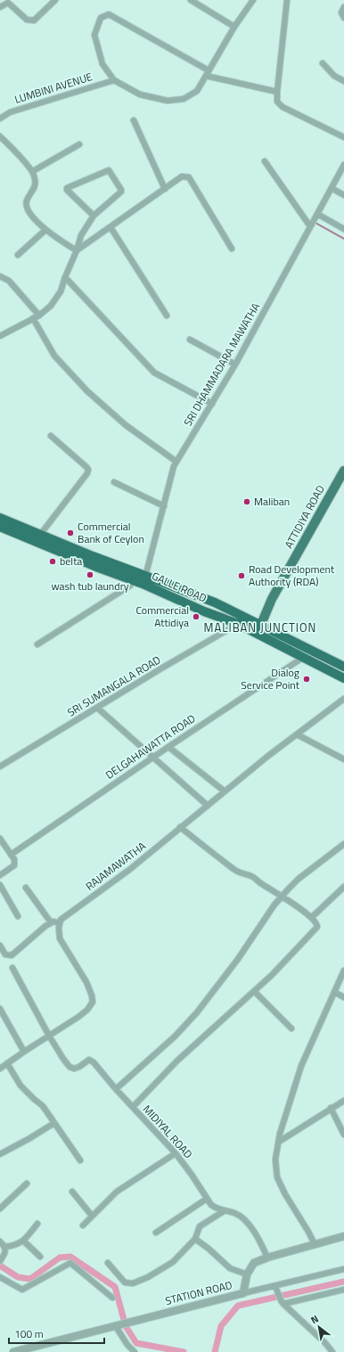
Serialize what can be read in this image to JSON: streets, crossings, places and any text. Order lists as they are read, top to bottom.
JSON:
{
  "streets": {
    "highway": ["GALLE ROAD"],
    "main road": ["ATTIDIYA ROAD"],
    "street": [
      "LUMBINI AVENUE",
      "SRI DHAMMADARA MAWATHA",
      "SRI SUMANGALA ROAD",
      "DELGAHAWATTA ROAD",
      "RAJAMAWATHA",
      "MIDIYAL ROAD",
      "STATION ROAD"
    ]
  },
  "crossings": [
    ["SRI DHAMMADARA MAWATHA", "GALLE ROAD"],
    ["ATTIDIYA ROAD", "GALLE ROAD"],
    ["GALLE ROAD", "SRI SUMANGALA ROAD"],
    ["GALLE ROAD", "DELGAHAWATTA ROAD"]
  ],
  "districts": ["MALIBAN JUNCTION"],
  "places": [
    "Maliban",
    "Commercial Bank of Ceylon",
    "belta",
    "wash tub laundry",
    "Road Development Authority (RDA)",
    "Commercial Attidiya",
    "Dialog Service Point"
  ],
  "scale_bar": "100 m",
  "north": "top left"
}
